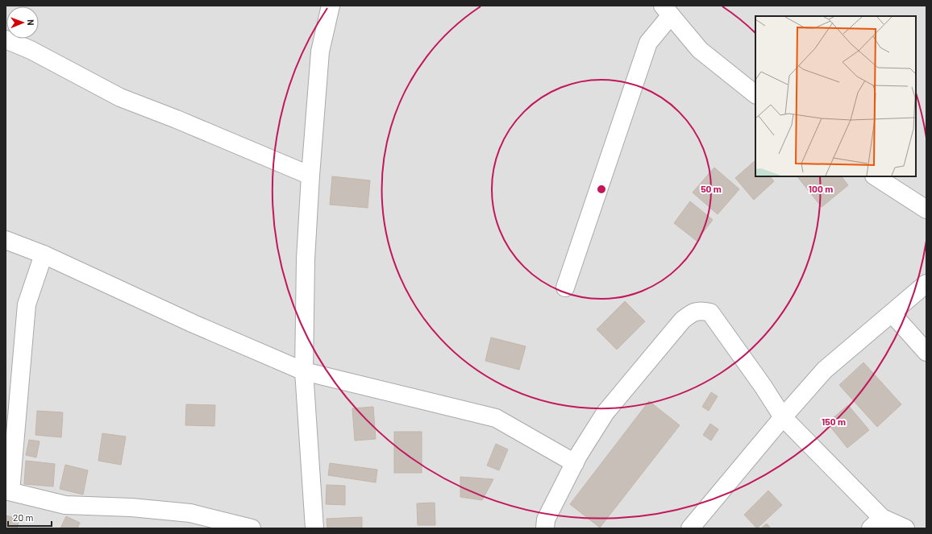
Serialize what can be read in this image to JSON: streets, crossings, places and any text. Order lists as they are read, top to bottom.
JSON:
{
  "scale_bar": "20 m",
  "north": "right",
  "rings": ["50 m", "100 m", "150 m"]
}
